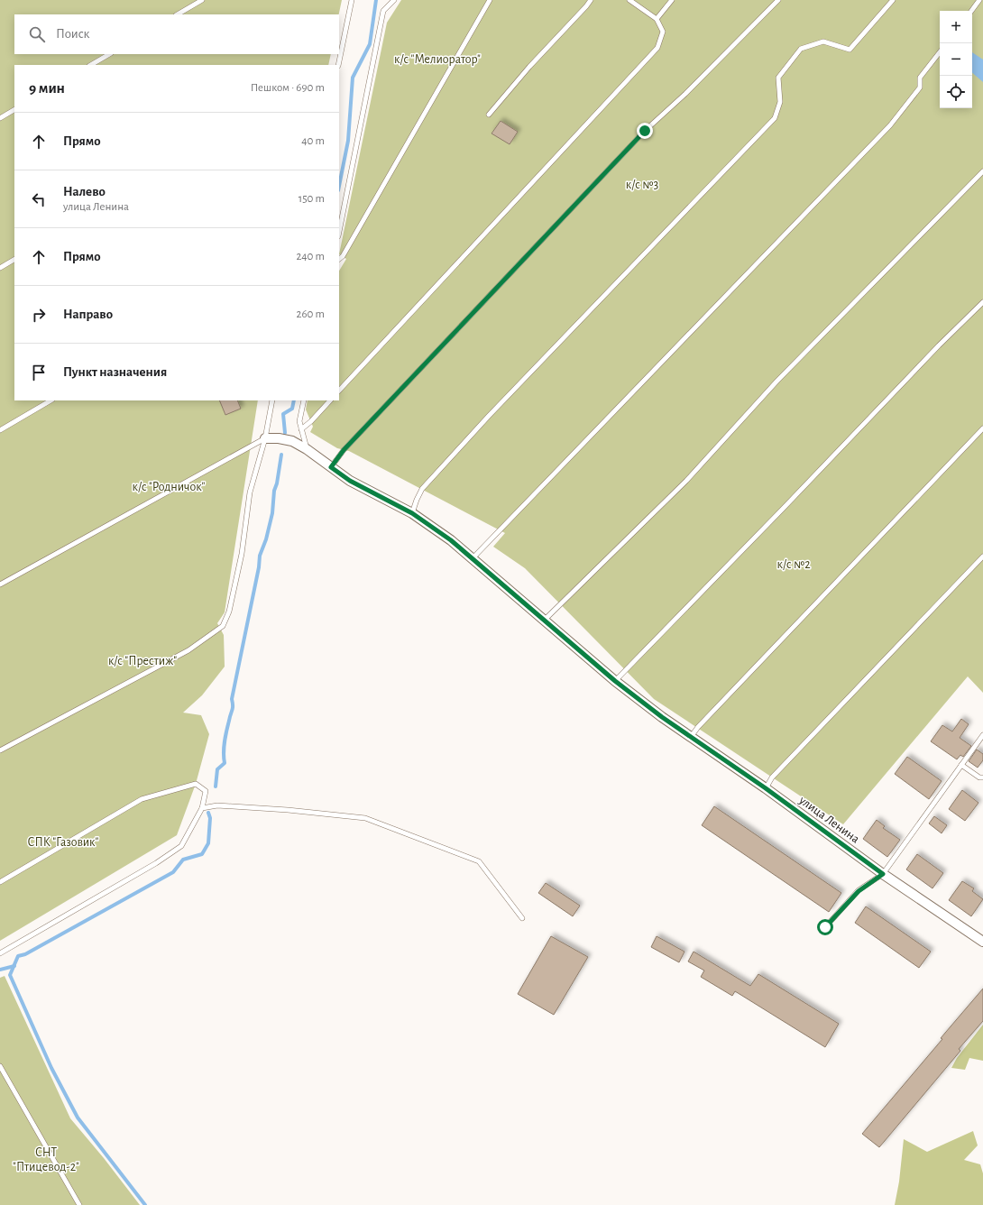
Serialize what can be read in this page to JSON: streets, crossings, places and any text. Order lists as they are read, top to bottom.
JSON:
{
  "streets": {
    "street": ["улица Ленина"]
  },
  "parks": [
    "к/с \"Мелиоратор\"",
    "к/с №3",
    "к/с \"Родничок\"",
    "к/с №2",
    "к/с \"Престиж\"",
    "СПК \"Газовик\"",
    "СНТ \"Птицевод-2\""
  ],
  "page": {
    "map_buttons": ["+", "−"],
    "search": "Поиск",
    "heading": ["9 мин", "Пешком · 690 m"],
    "list": [
      ["Прямо", "40 m"],
      ["Налево", "улица Ленина", "150 m"],
      ["Прямо", "240 m"],
      ["Направо", "260 m"],
      "Пункт назначения"
    ]
  }
}
